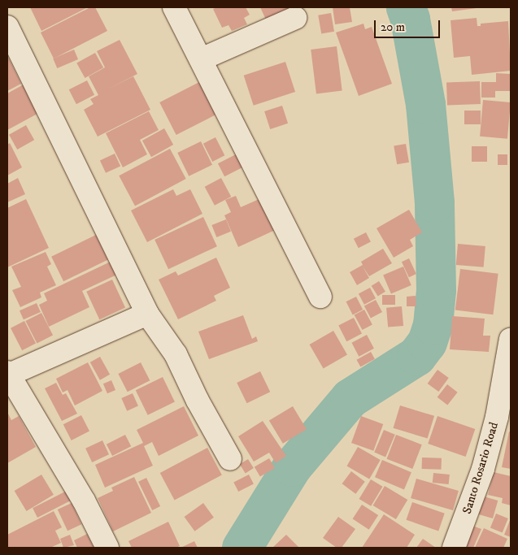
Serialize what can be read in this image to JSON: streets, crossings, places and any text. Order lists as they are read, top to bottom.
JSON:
{
  "streets": {
    "street": ["Santo Rosario Road"]
  },
  "scale_bar": "20 m"
}
